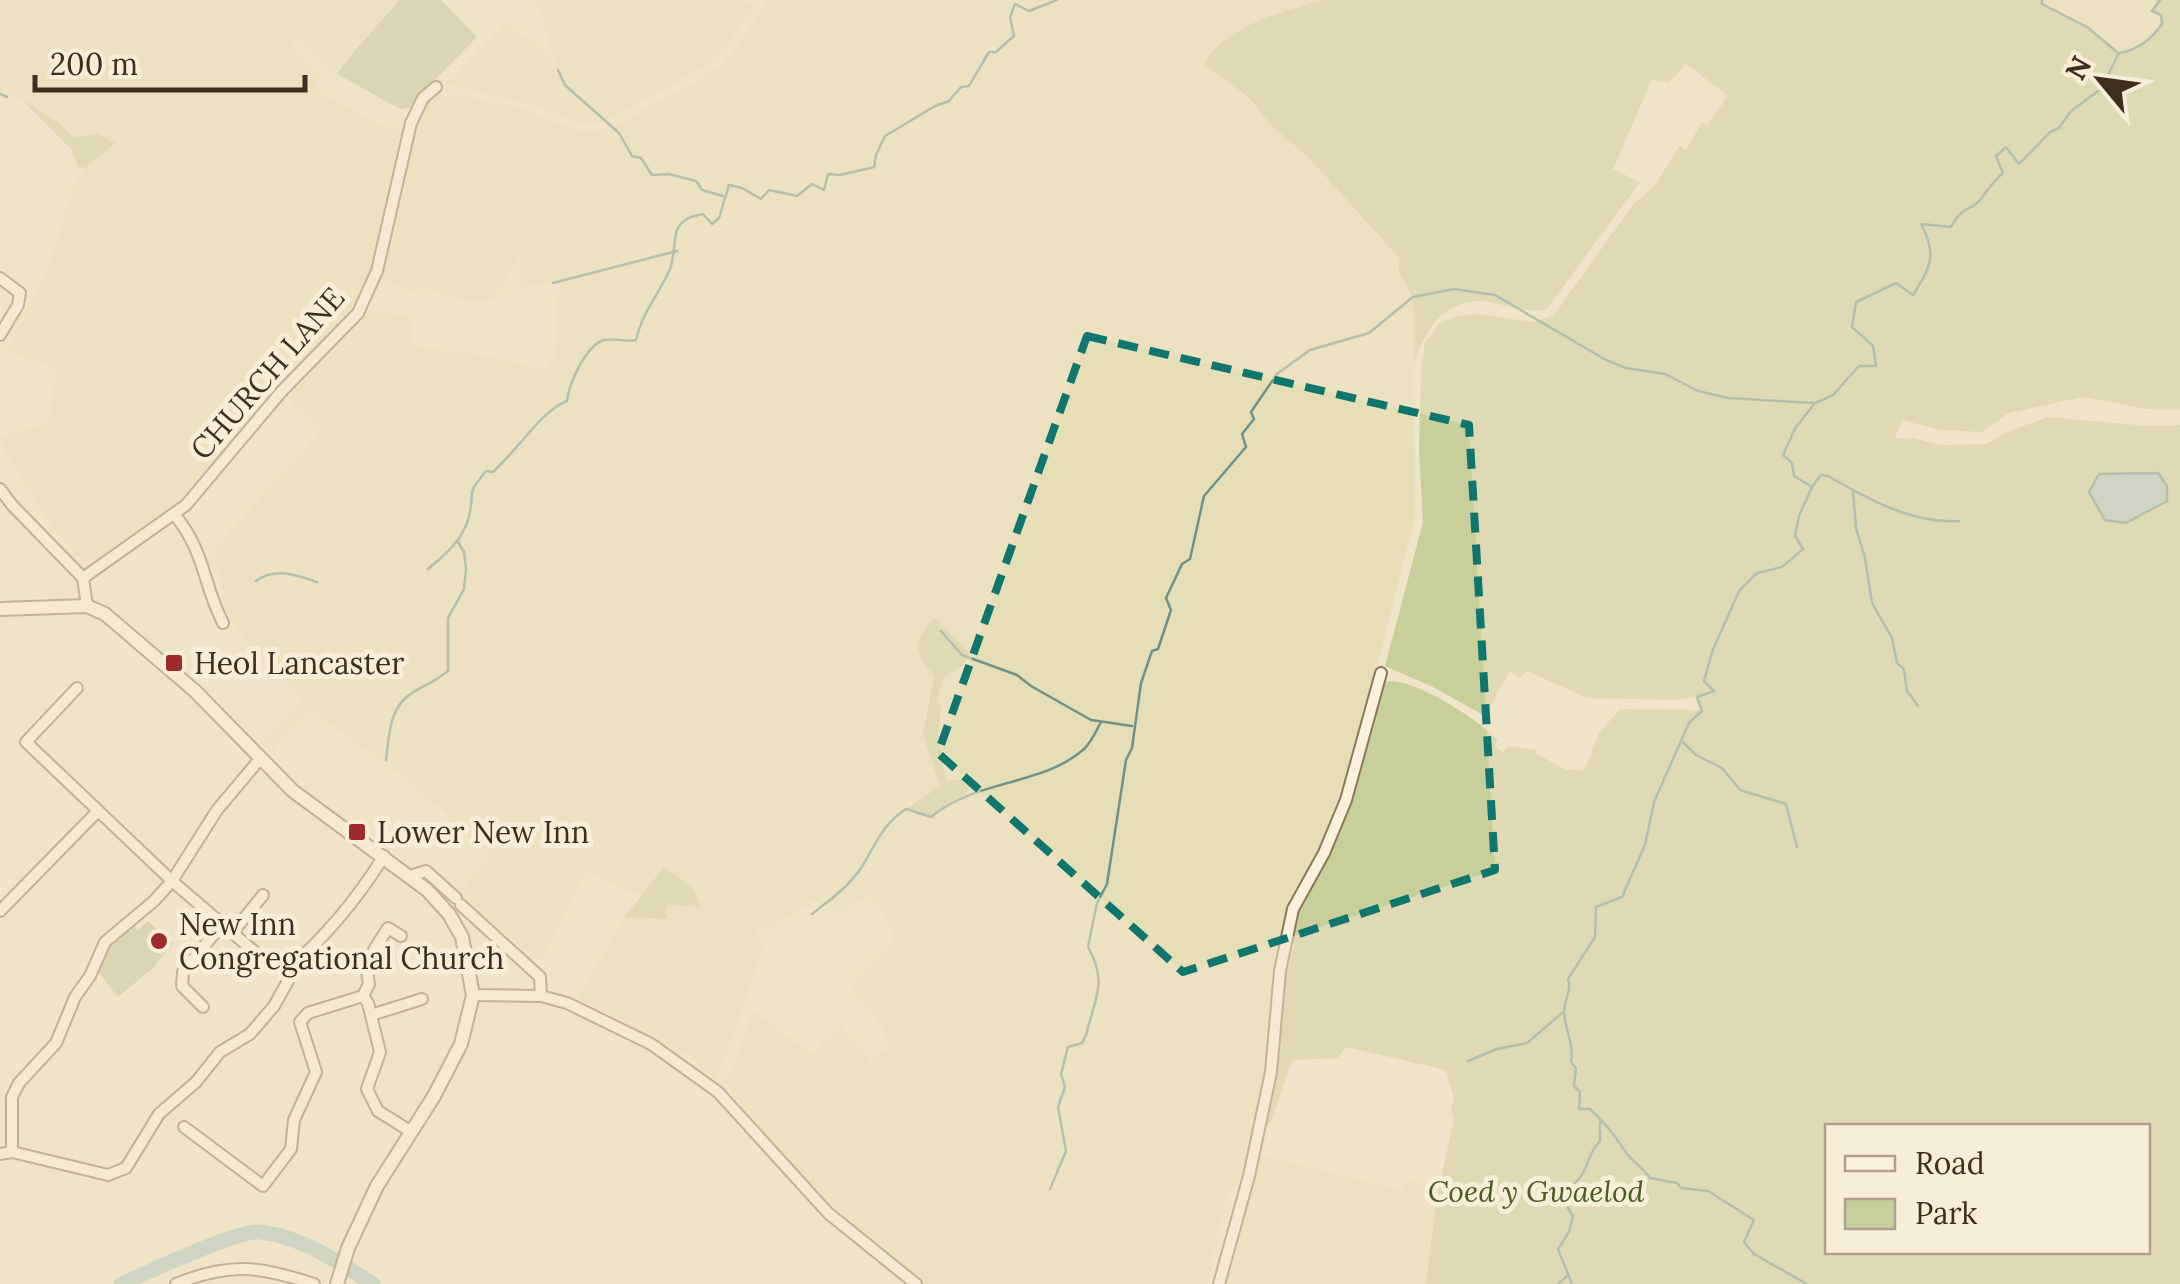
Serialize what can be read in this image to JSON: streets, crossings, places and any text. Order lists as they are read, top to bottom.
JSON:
{
  "streets": {
    "street": ["CHURCH LANE"]
  },
  "parks": ["Coed y Gwaelod"],
  "places": {
    "transit": ["Heol Lancaster", "Lower New Inn"],
    "other": ["New Inn Congregational Church"]
  },
  "legend": ["Road", "Park"],
  "scale_bar": "200 m",
  "north": "top left"
}
